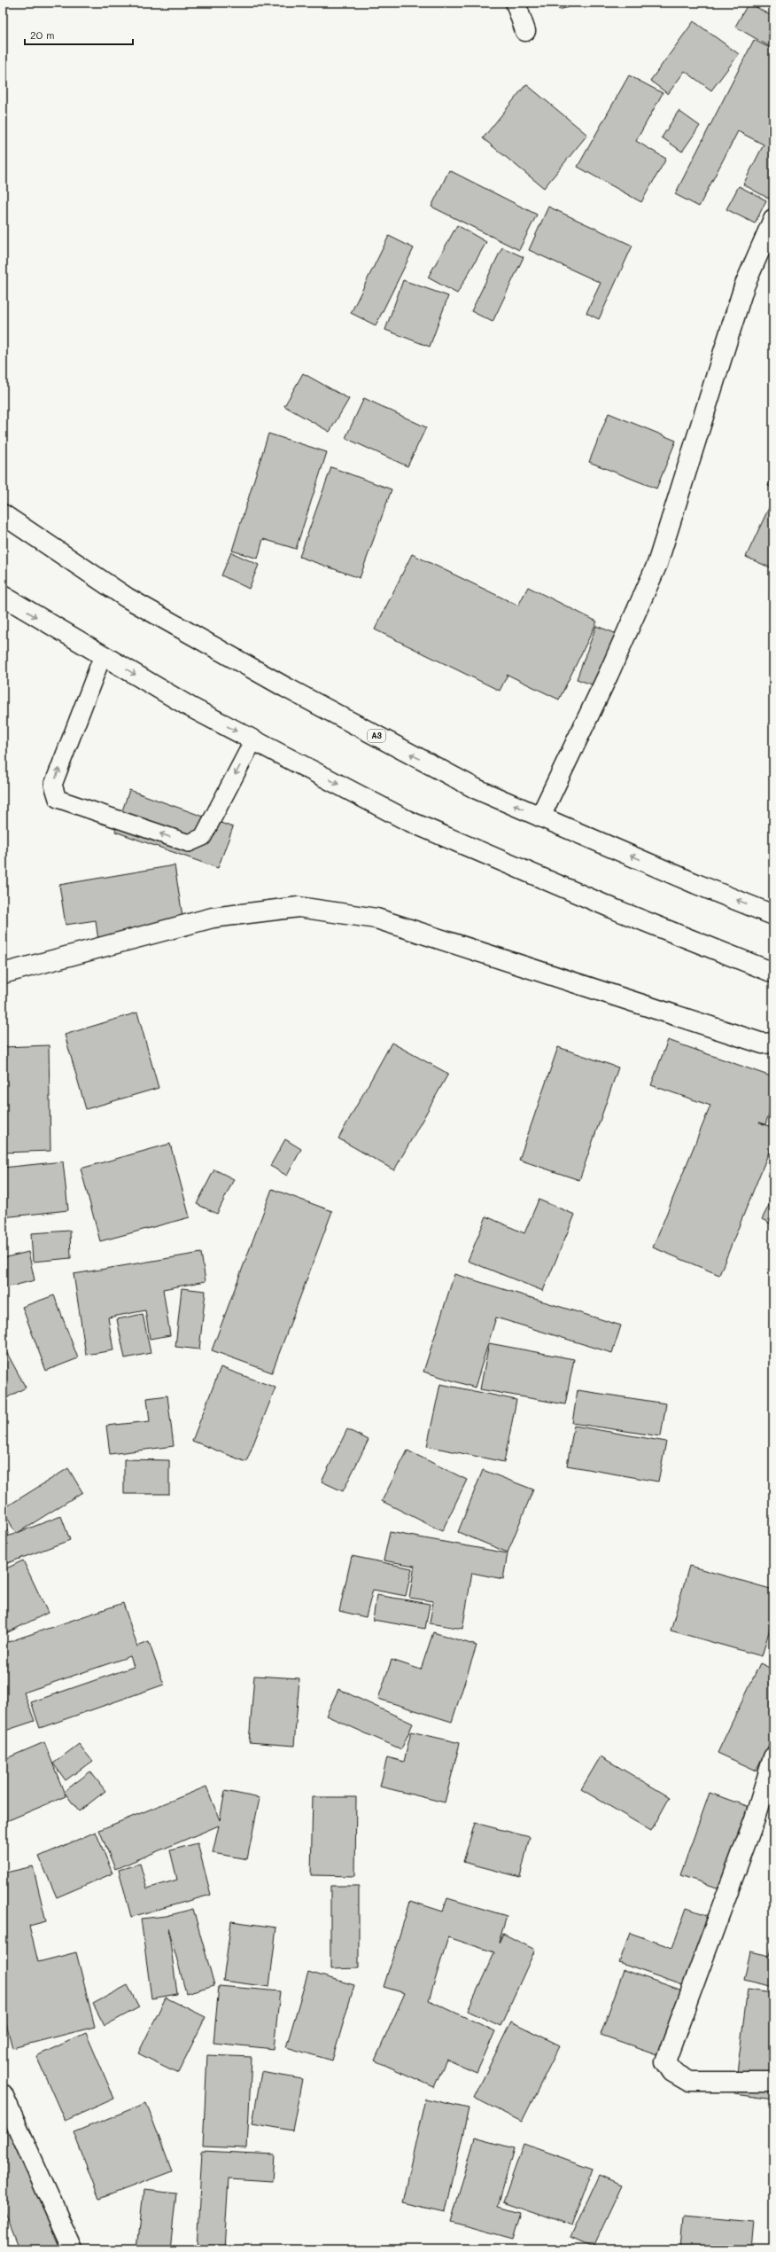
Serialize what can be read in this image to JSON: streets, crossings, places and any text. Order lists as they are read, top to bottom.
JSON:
{
  "streets": {
    "main road": ["A3"]
  },
  "scale_bar": "20 m"
}
